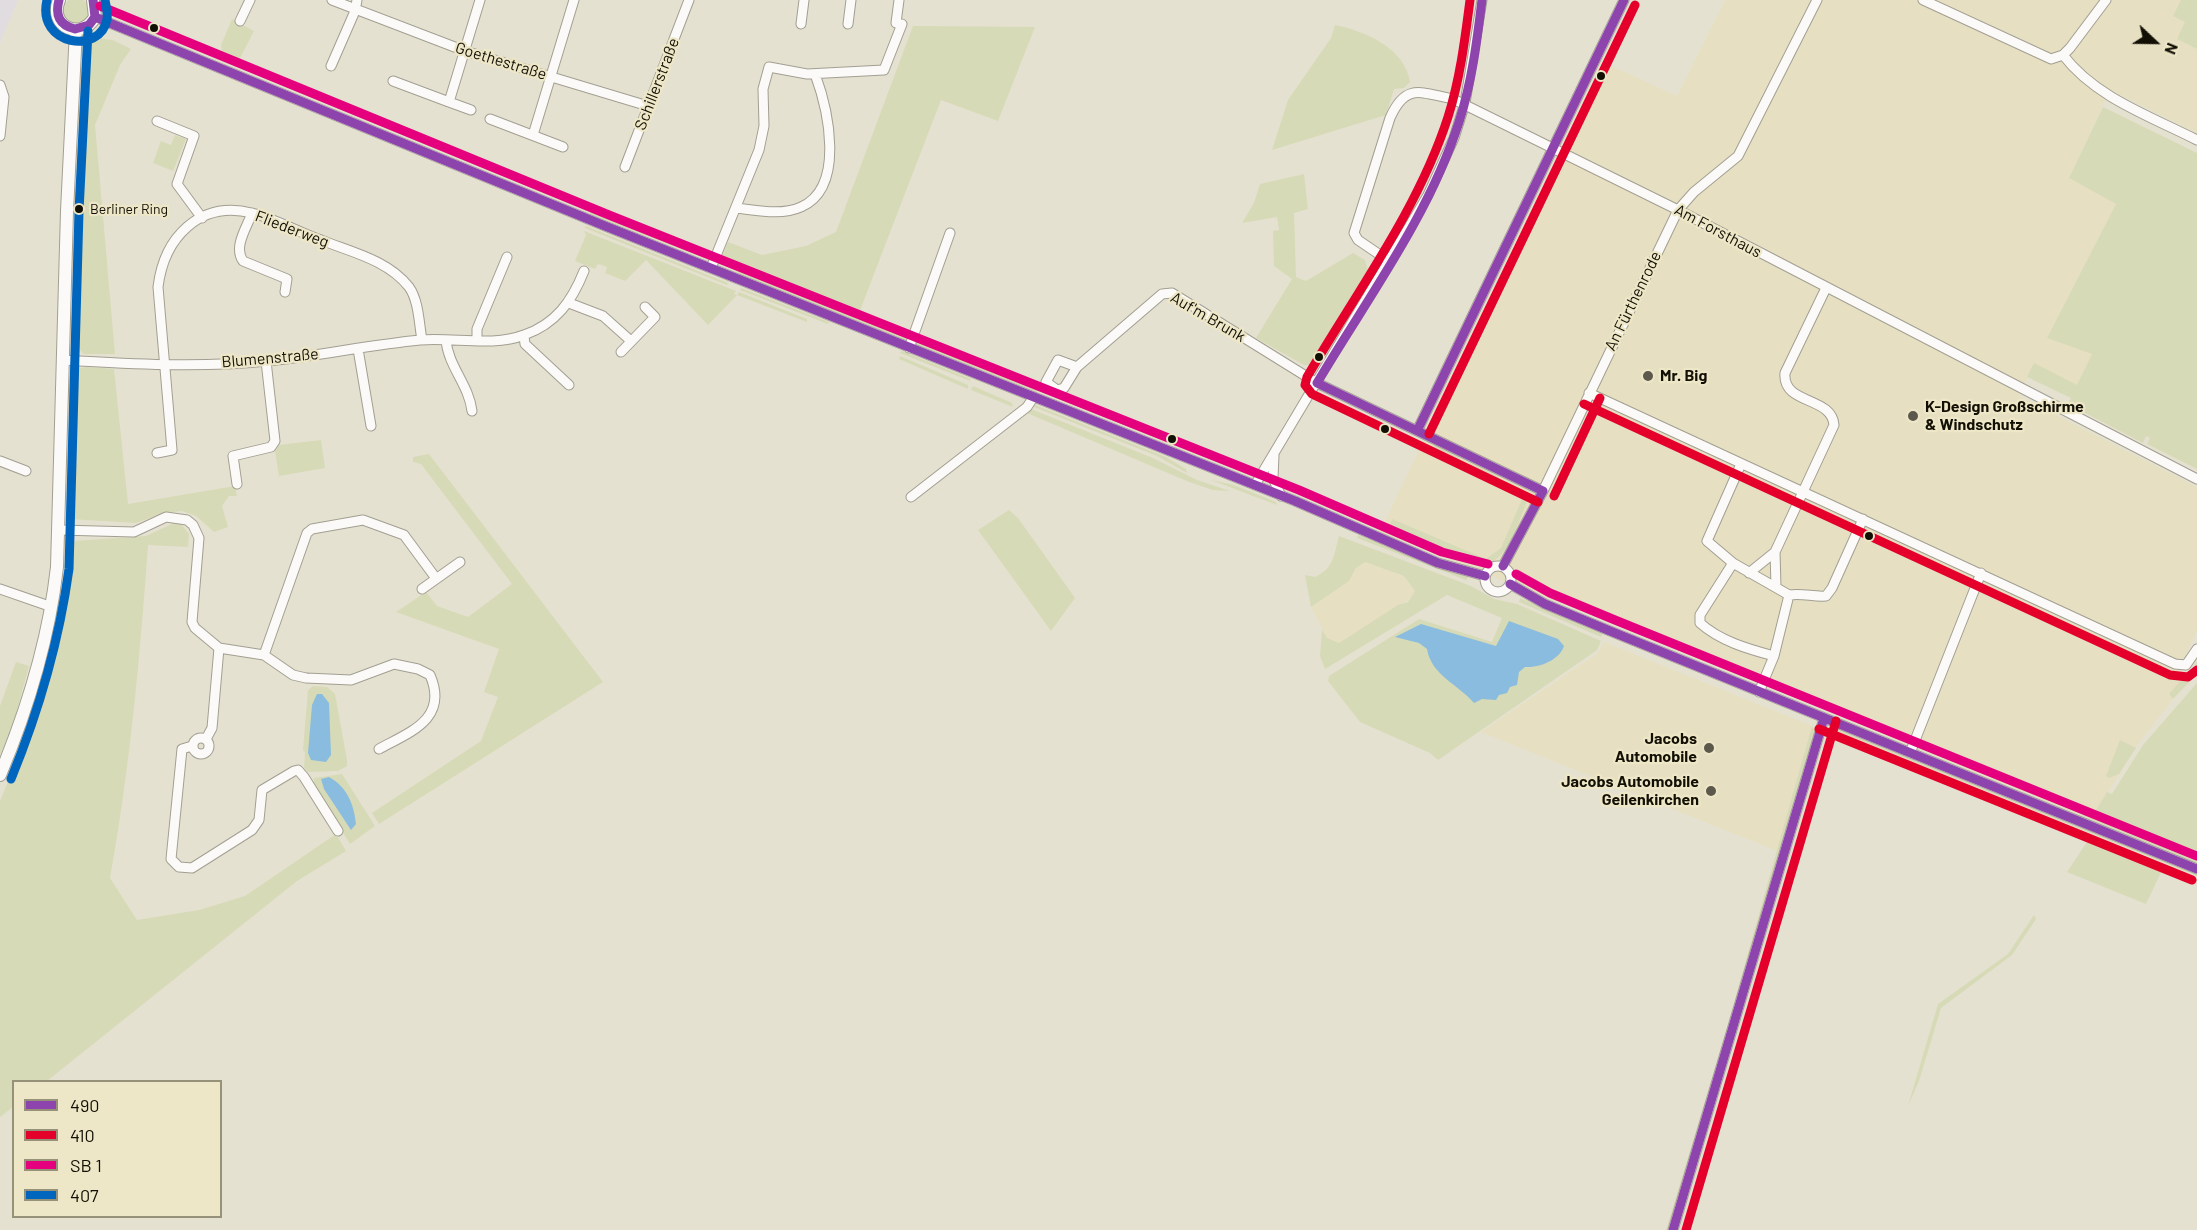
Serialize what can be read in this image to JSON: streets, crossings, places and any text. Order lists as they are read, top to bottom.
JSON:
{
  "streets": {
    "street": [
      "Goethestraße",
      "Schillerstraße",
      "Fliederweg",
      "Am Forsthaus",
      "An Fürthenrode",
      "Auf'm Brunk",
      "Blumenstraße"
    ]
  },
  "crossings": [
    ["Goethestraße", "Schillerstraße"],
    ["Fliederweg", "Blumenstraße"],
    ["Am Forsthaus", "An Fürthenrode"]
  ],
  "places": [
    "Berliner Ring",
    "Mr. Big",
    "K-Design Großschirme & Windschutz",
    "Jacobs Automobile",
    "Jacobs Automobile Geilenkirchen"
  ],
  "lines": ["transit line 490", "transit line 410", "transit line 407"],
  "legend": [
    "490",
    "410",
    "SB 1",
    "407"
  ],
  "north": "right"
}
